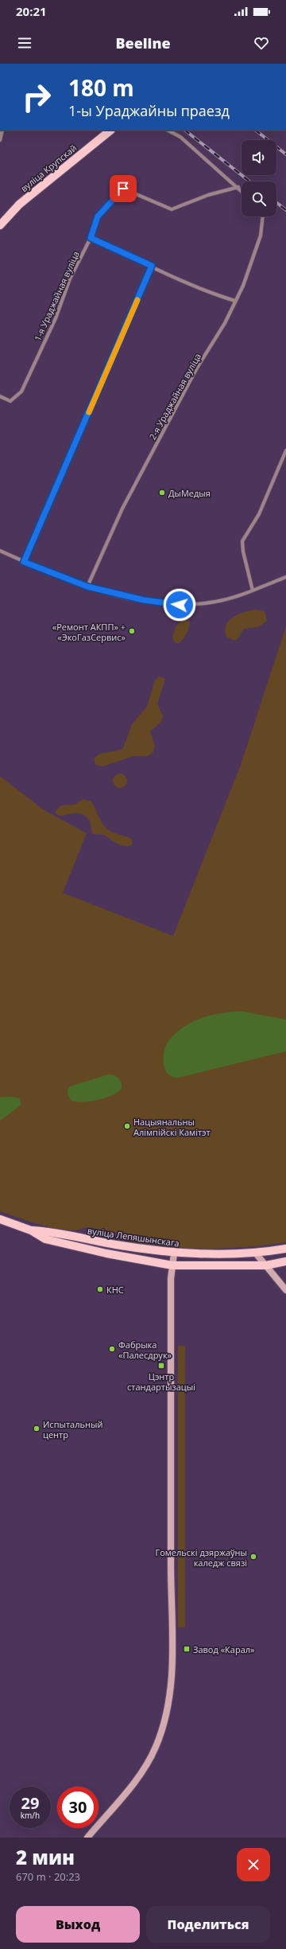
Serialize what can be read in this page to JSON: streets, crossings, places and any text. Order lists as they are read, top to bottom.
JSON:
{
  "streets": {
    "main road": ["вуліца Крупскай", "вуліца Лепяшынскага"],
    "street": ["1-я Ураджайная вуліца", "2-я Ураджайная вуліца"]
  },
  "places": {
    "other": [
      "ДыМедыя",
      "«Ремонт АКПП» + «ЭкоГазСервис»",
      "Нацыянальны Алімпійскі Камітэт",
      "КНС",
      "Фабрыка «Палесдрук»",
      "Испытальный центр",
      "Гомельскі дзяржаўны каледж связі"
    ],
    "transit": ["Цэнтр стандартызацыі", "Завод «Карал»"]
  },
  "page": {
    "status": "20:21",
    "header": "Beeline",
    "turn": ["180 m", "1-ы Ураджайны праезд"],
    "speed": "29 km/h",
    "limit": "30",
    "heading": ["2 мин", "670 m · 20:23"],
    "buttons": ["Выход", "Поделиться"]
  }
}
